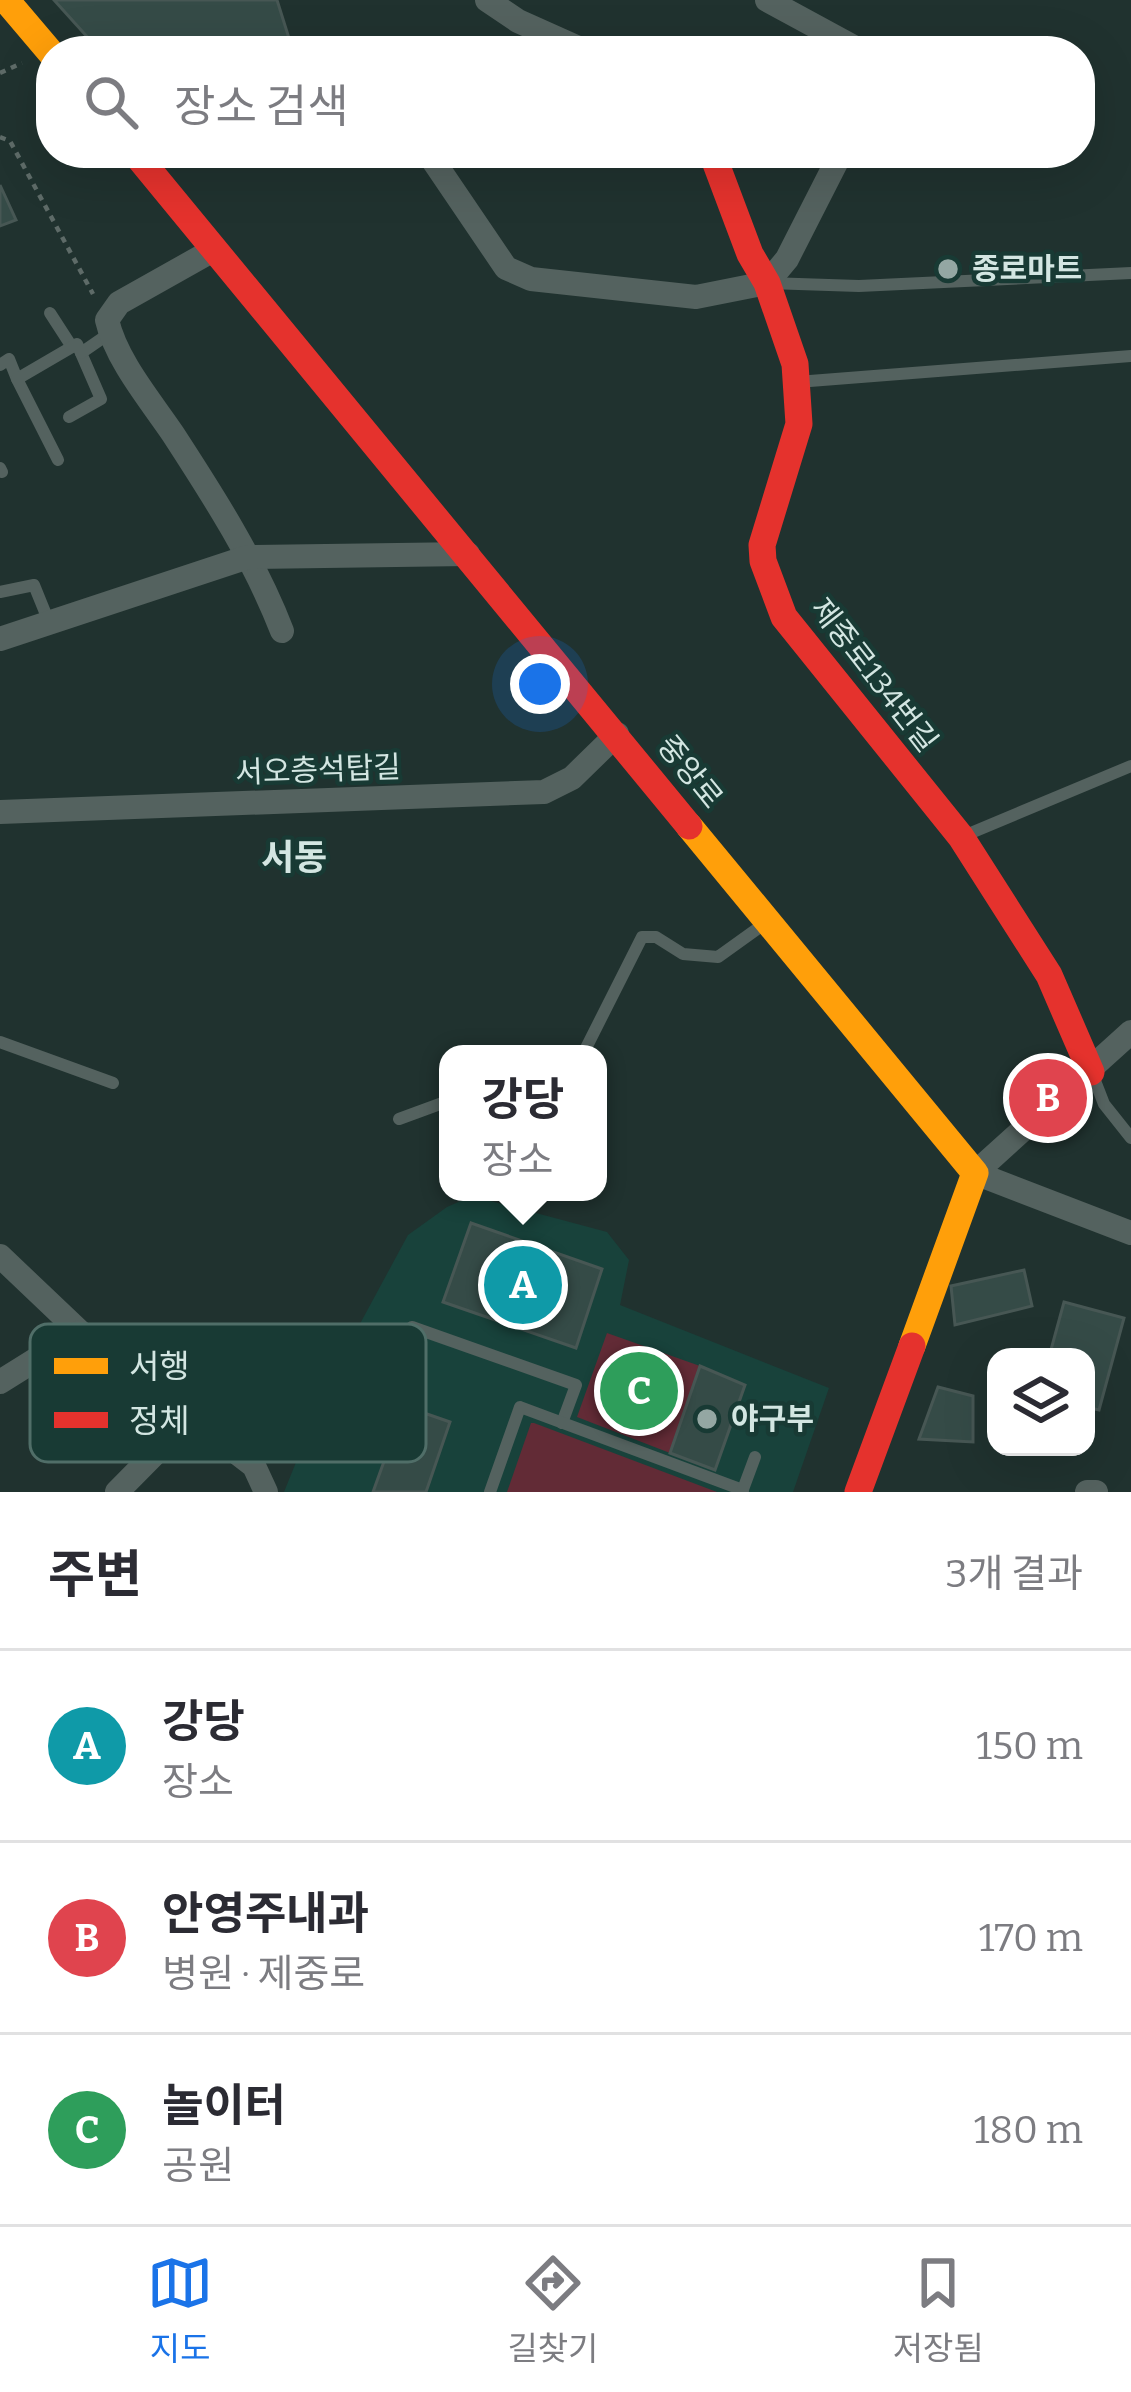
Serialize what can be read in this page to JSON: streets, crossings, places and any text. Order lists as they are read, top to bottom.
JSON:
{
  "streets": {
    "main road": ["제중로134번길", "중앙로"],
    "street": ["서오층석탑길"]
  },
  "crossings": [
    ["서오층석탑길", "중앙로"]
  ],
  "districts": ["서동"],
  "places": ["종로마트", "야구부"],
  "legend": ["서행", "정체"],
  "page": {
    "search": "장소 검색",
    "popup": ["강당", "장소"],
    "pins": ["B", "A", "C"],
    "heading": ["주변", "3개 결과"],
    "list": [
      {
        "mark": "A",
        "name": "강당",
        "note": "장소",
        "value": "150 m"
      },
      {
        "mark": "B",
        "name": "안영주내과",
        "note": "병원 · 제중로",
        "value": "170 m"
      },
      {
        "mark": "C",
        "name": "놀이터",
        "note": "공원",
        "value": "180 m"
      }
    ],
    "nav": ["지도", "길찾기", "저장됨"]
  }
}
